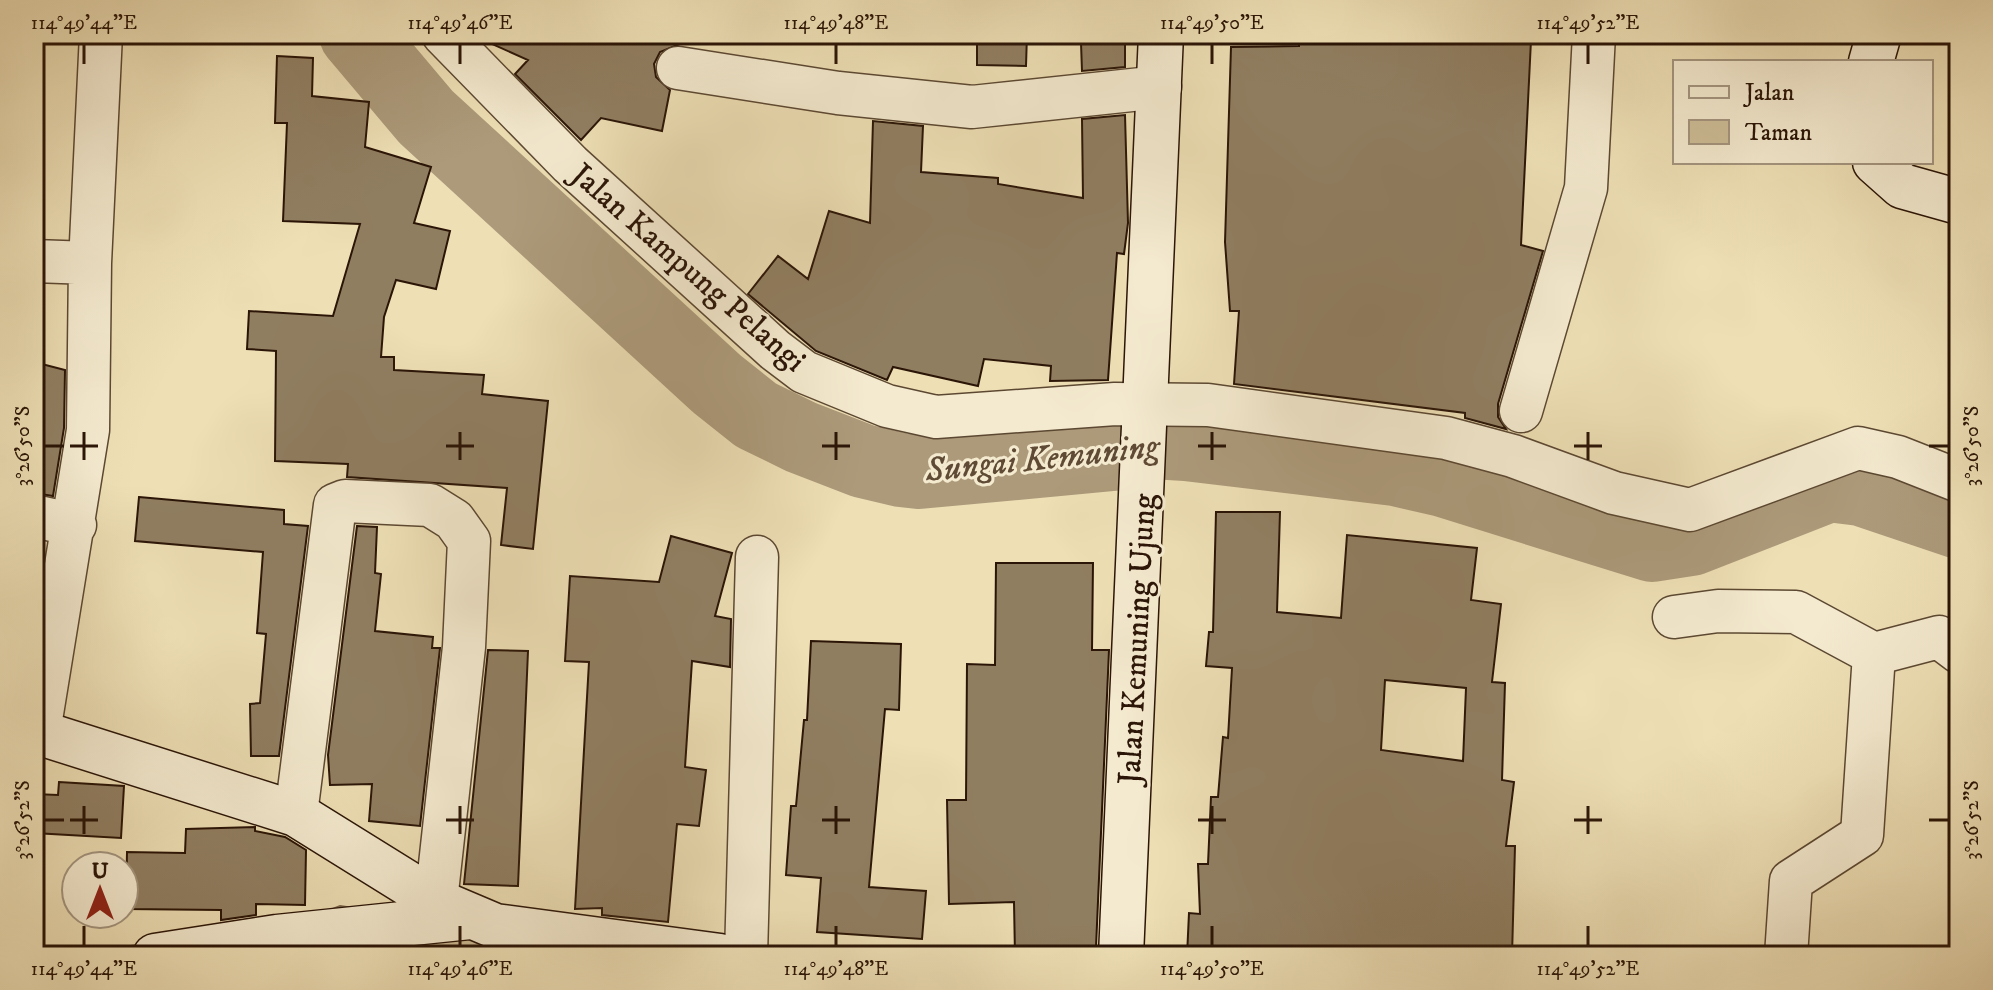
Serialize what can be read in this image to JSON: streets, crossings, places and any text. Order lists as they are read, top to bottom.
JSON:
{
  "streets": {
    "street": ["Jalan Kampung Pelangi", "Jalan Kemuning Ujung"]
  },
  "crossings": [
    ["Jalan Kampung Pelangi", "Jalan Kemuning Ujung"]
  ],
  "water": ["Sungai Kemuning"],
  "legend": ["Jalan", "Taman"],
  "north": "top",
  "coordinates": [
    "114°49'44\"E",
    "114°49'46\"E",
    "114°49'48\"E",
    "114°49'50\"E",
    "114°49'52\"E",
    "3°26'50\"S",
    "3°26'52\"S"
  ]
}
